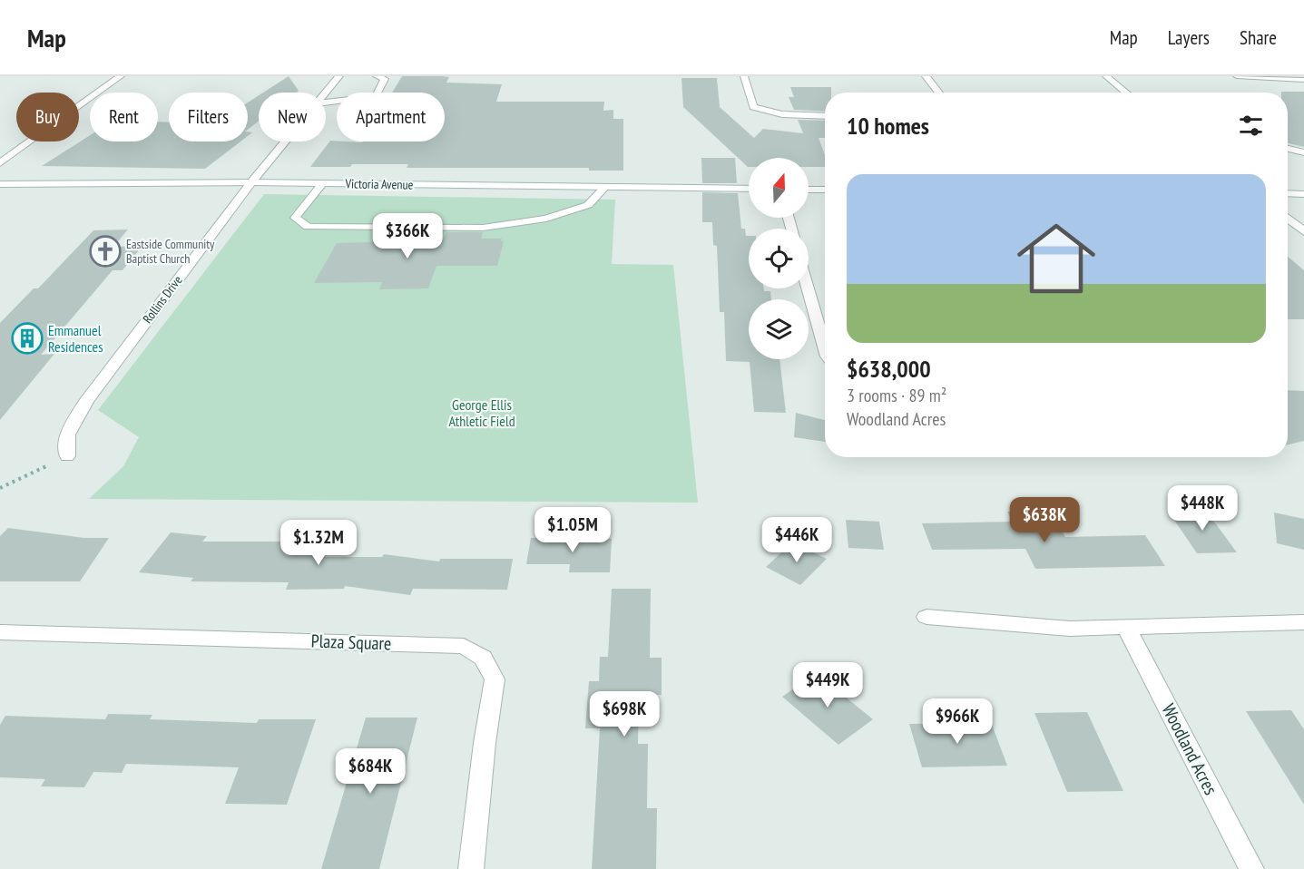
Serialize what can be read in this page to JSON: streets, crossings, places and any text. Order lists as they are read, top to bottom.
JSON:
{
  "streets": {
    "street": [
      "Victoria Avenue",
      "Rollins Drive",
      "Plaza Square",
      "Woodland Acres"
    ]
  },
  "crossings": [
    ["Victoria Avenue", "Rollins Drive"]
  ],
  "parks": ["George Ellis Athletic Field"],
  "places": {
    "church": ["Eastside Community Baptist Church"],
    "building": ["Emmanuel Residences"]
  },
  "north": "top",
  "page": {
    "header": "Map",
    "nav": ["Map", "Layers", "Share"],
    "chip": [
      "Buy",
      "Rent",
      "Filters",
      "New",
      "Apartment"
    ],
    "heading": "10 homes",
    "list": [
      {
        "name": "$638,000",
        "note": "3 rooms · 89 m² · Woodland Acres"
      }
    ],
    "price": [
      "$366K",
      "$448K",
      "$638K",
      "$1.05M",
      "$446K",
      "$1.32M",
      "$449K",
      "$698K",
      "$966K",
      "$684K"
    ]
  }
}
